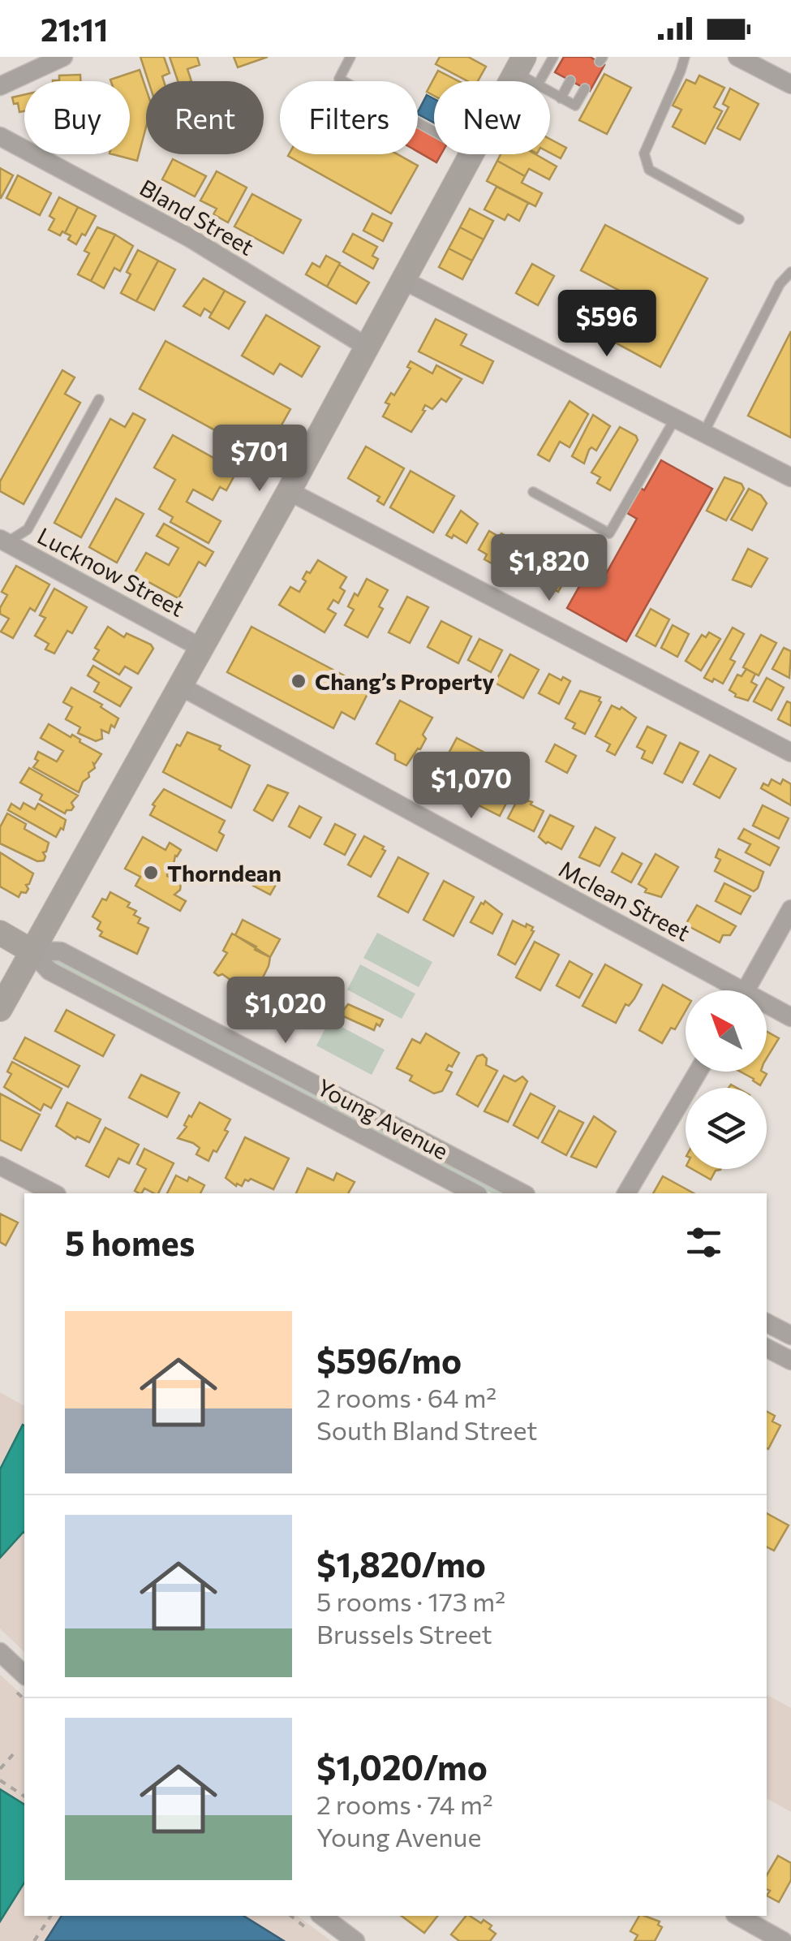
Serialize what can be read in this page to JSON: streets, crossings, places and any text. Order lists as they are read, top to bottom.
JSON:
{
  "streets": {
    "street": [
      "Bland Street",
      "Lucknow Street",
      "Mclean Street",
      "Young Avenue"
    ]
  },
  "places": ["Chang’s Property", "Thorndean"],
  "north": "top left",
  "page": {
    "status": "21:11",
    "chip": [
      "Buy",
      "Rent",
      "Filters",
      "New"
    ],
    "price": [
      "$596",
      "$701",
      "$1,820",
      "$1,070",
      "$1,020"
    ],
    "heading": "5 homes",
    "list": [
      {
        "name": "$596/mo",
        "note": "2 rooms · 64 m² · South Bland Street"
      },
      {
        "name": "$1,820/mo",
        "note": "5 rooms · 173 m² · Brussels Street"
      },
      {
        "name": "$1,020/mo",
        "note": "2 rooms · 74 m² · Young Avenue"
      }
    ]
  }
}
